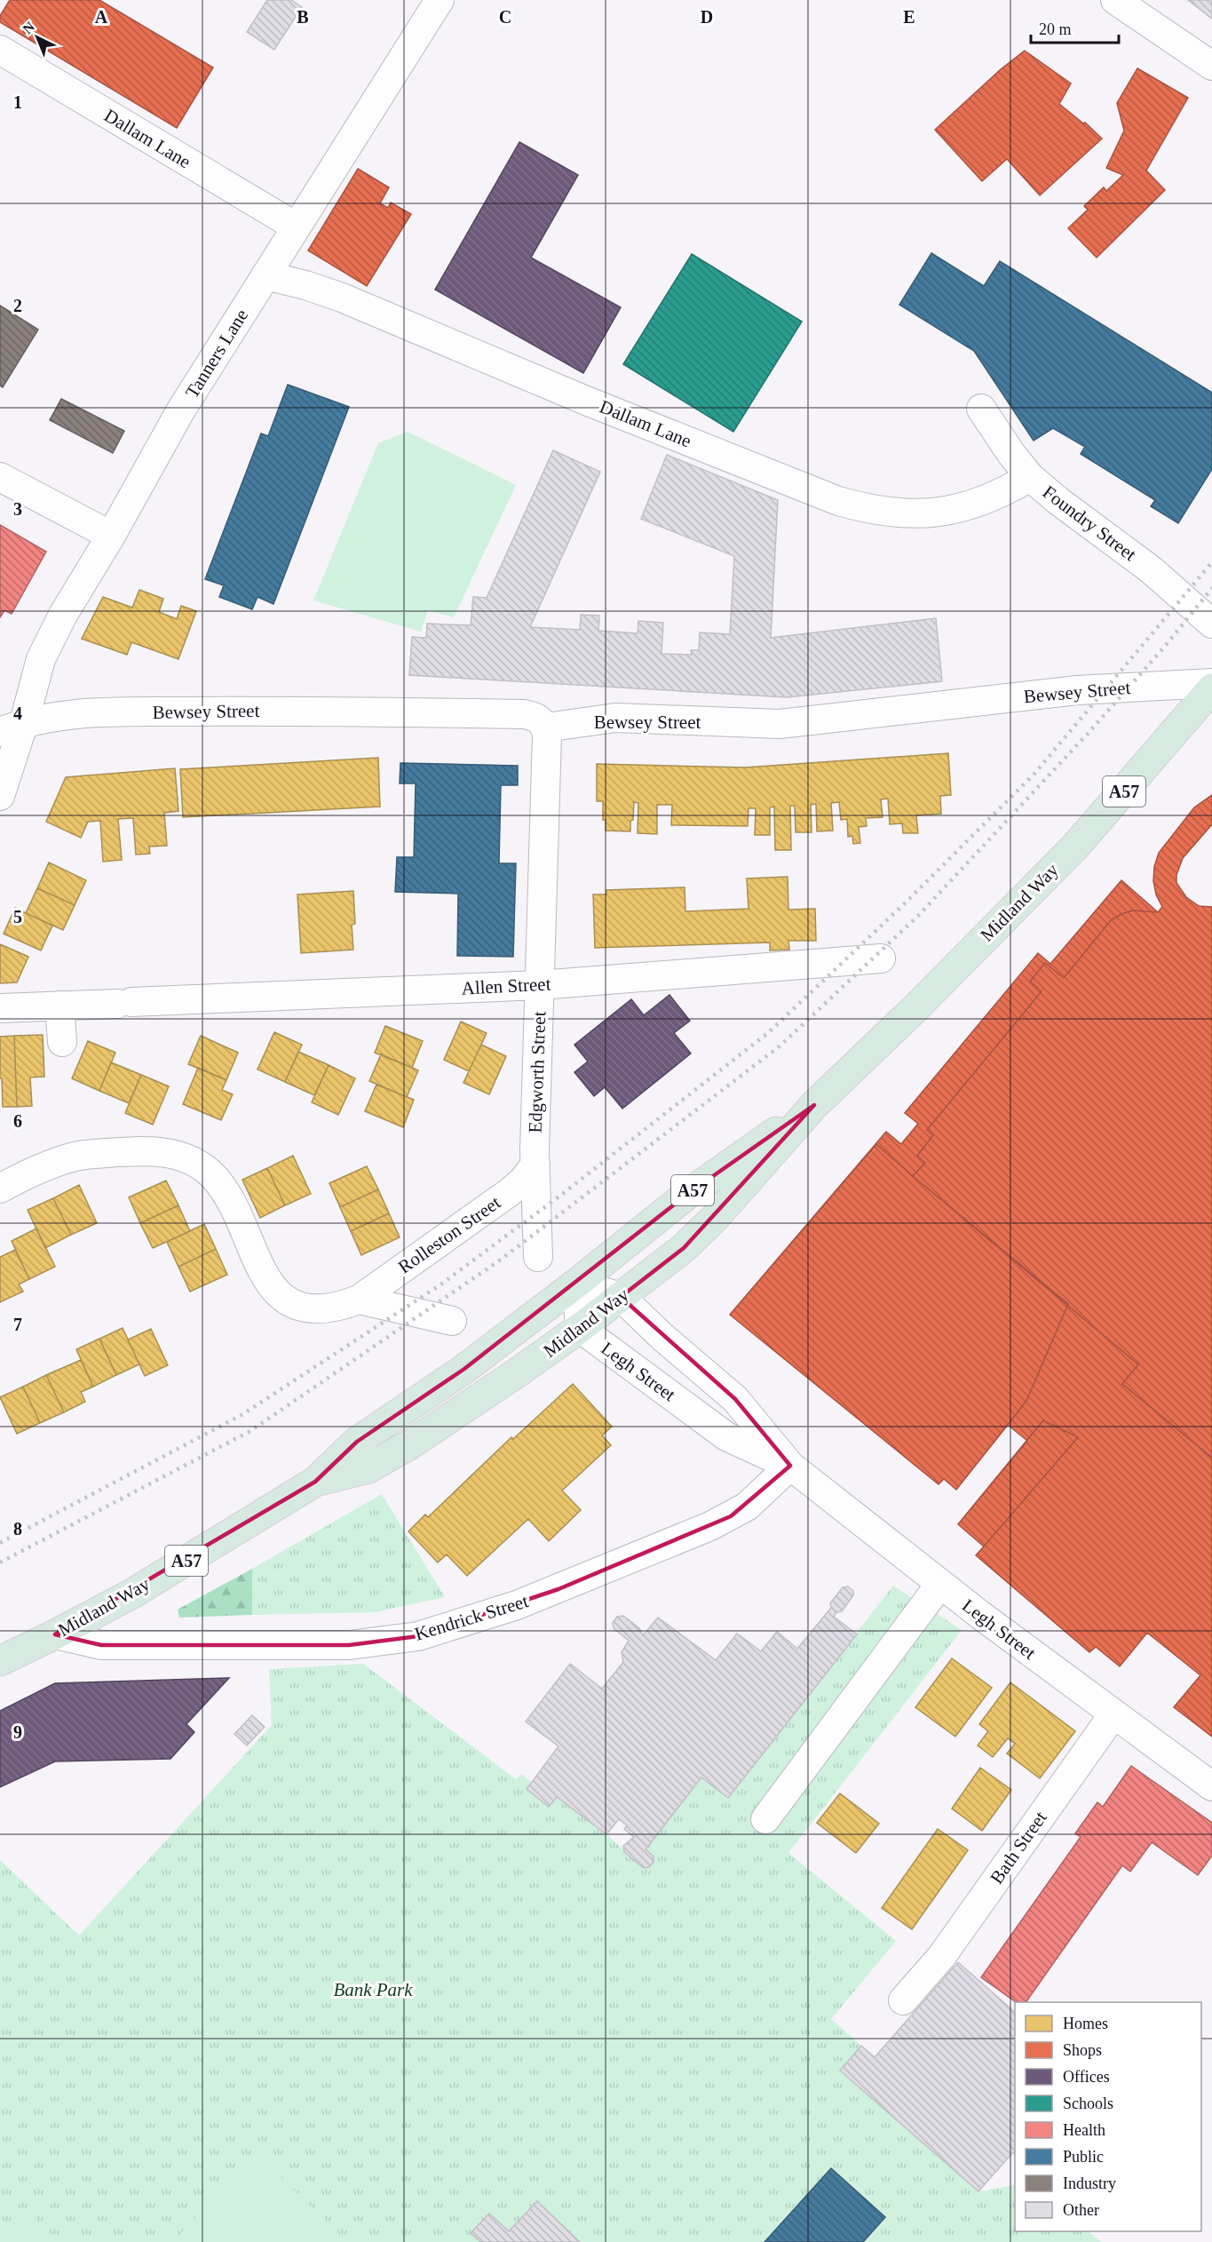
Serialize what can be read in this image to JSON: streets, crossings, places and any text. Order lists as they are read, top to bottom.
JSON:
{
  "streets": {
    "highway": ["A57", "Midland Way"],
    "street": [
      "Dallam Lane",
      "Tanners Lane",
      "Foundry Street",
      "Bewsey Street",
      "Allen Street",
      "Edgworth Street",
      "Rolleston Street",
      "Legh Street",
      "Kendrick Street",
      "Bath Street"
    ]
  },
  "crossings": [
    ["Dallam Lane", "Tanners Lane"],
    ["Dallam Lane", "Foundry Street"],
    ["Tanners Lane", "Bewsey Street"],
    ["Bewsey Street", "Edgworth Street"],
    ["Midland Way", "Legh Street"],
    ["Midland Way", "Kendrick Street"],
    ["Allen Street", "Edgworth Street"],
    ["Edgworth Street", "Rolleston Street"],
    ["Legh Street", "Kendrick Street"],
    ["Legh Street", "Bath Street"]
  ],
  "parks": ["Bank Park"],
  "legend": [
    "Homes",
    "Shops",
    "Offices",
    "Schools",
    "Health",
    "Public",
    "Industry",
    "Other"
  ],
  "scale_bar": "20 m",
  "north": "top left",
  "grid": {
    "columns": [
      "A",
      "B",
      "C",
      "D",
      "E"
    ],
    "rows": [
      "1",
      "2",
      "3",
      "4",
      "5",
      "6",
      "7",
      "8",
      "9"
    ]
  }
}
